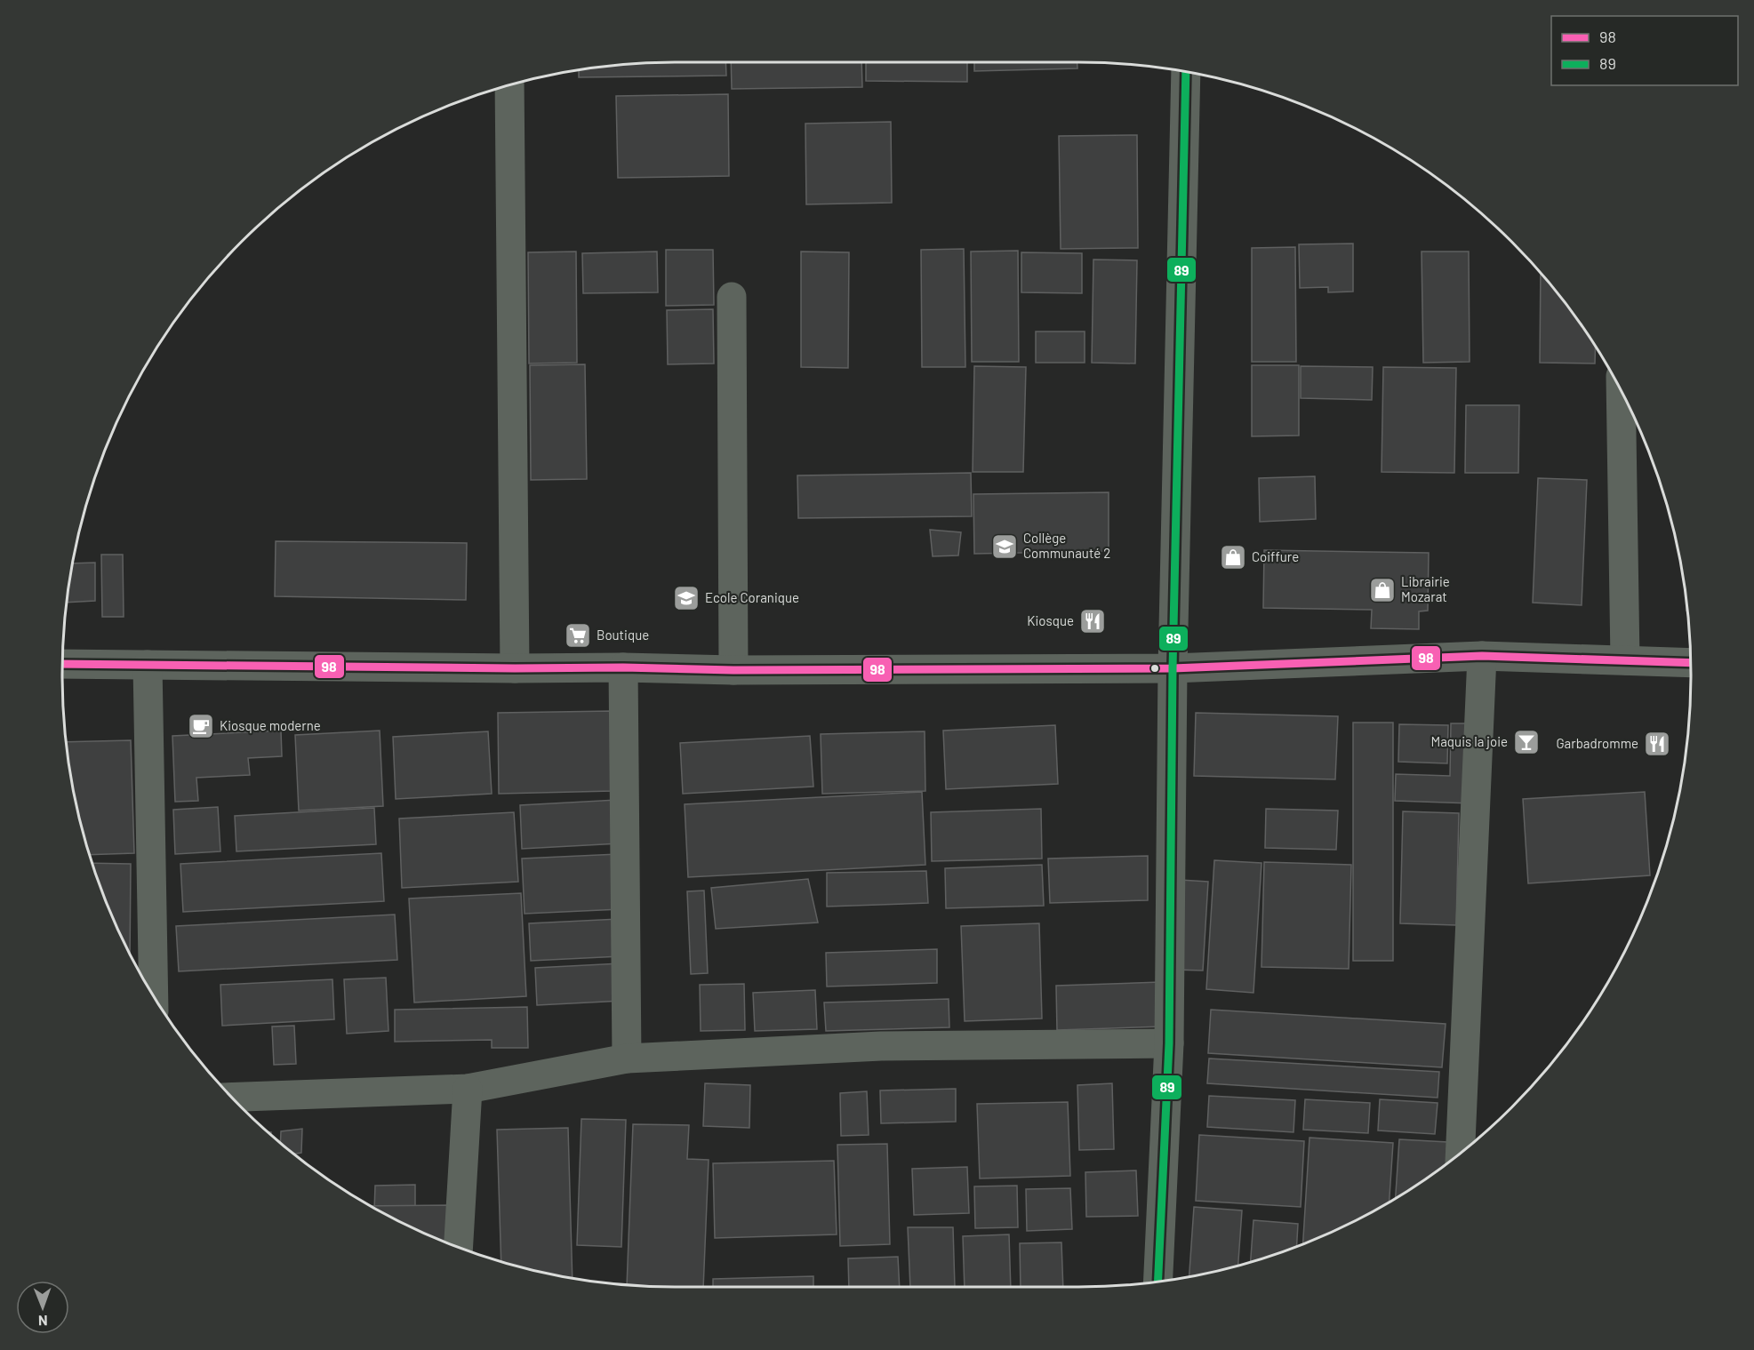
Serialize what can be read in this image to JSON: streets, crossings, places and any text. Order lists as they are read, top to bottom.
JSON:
{
  "places": {
    "school or university": ["Collège Communauté 2", "Ecole Coranique"],
    "shop": ["Coiffure", "Librairie Mozarat"],
    "restaurant": ["Kiosque", "Garbadromme"],
    "supermarket": ["Boutique"],
    "cafe": ["Kiosque moderne"],
    "bar": ["Maquis la joie"]
  },
  "lines": ["transit line 89", "transit line 98"],
  "legend": ["98", "89"],
  "north": "bottom"
}
